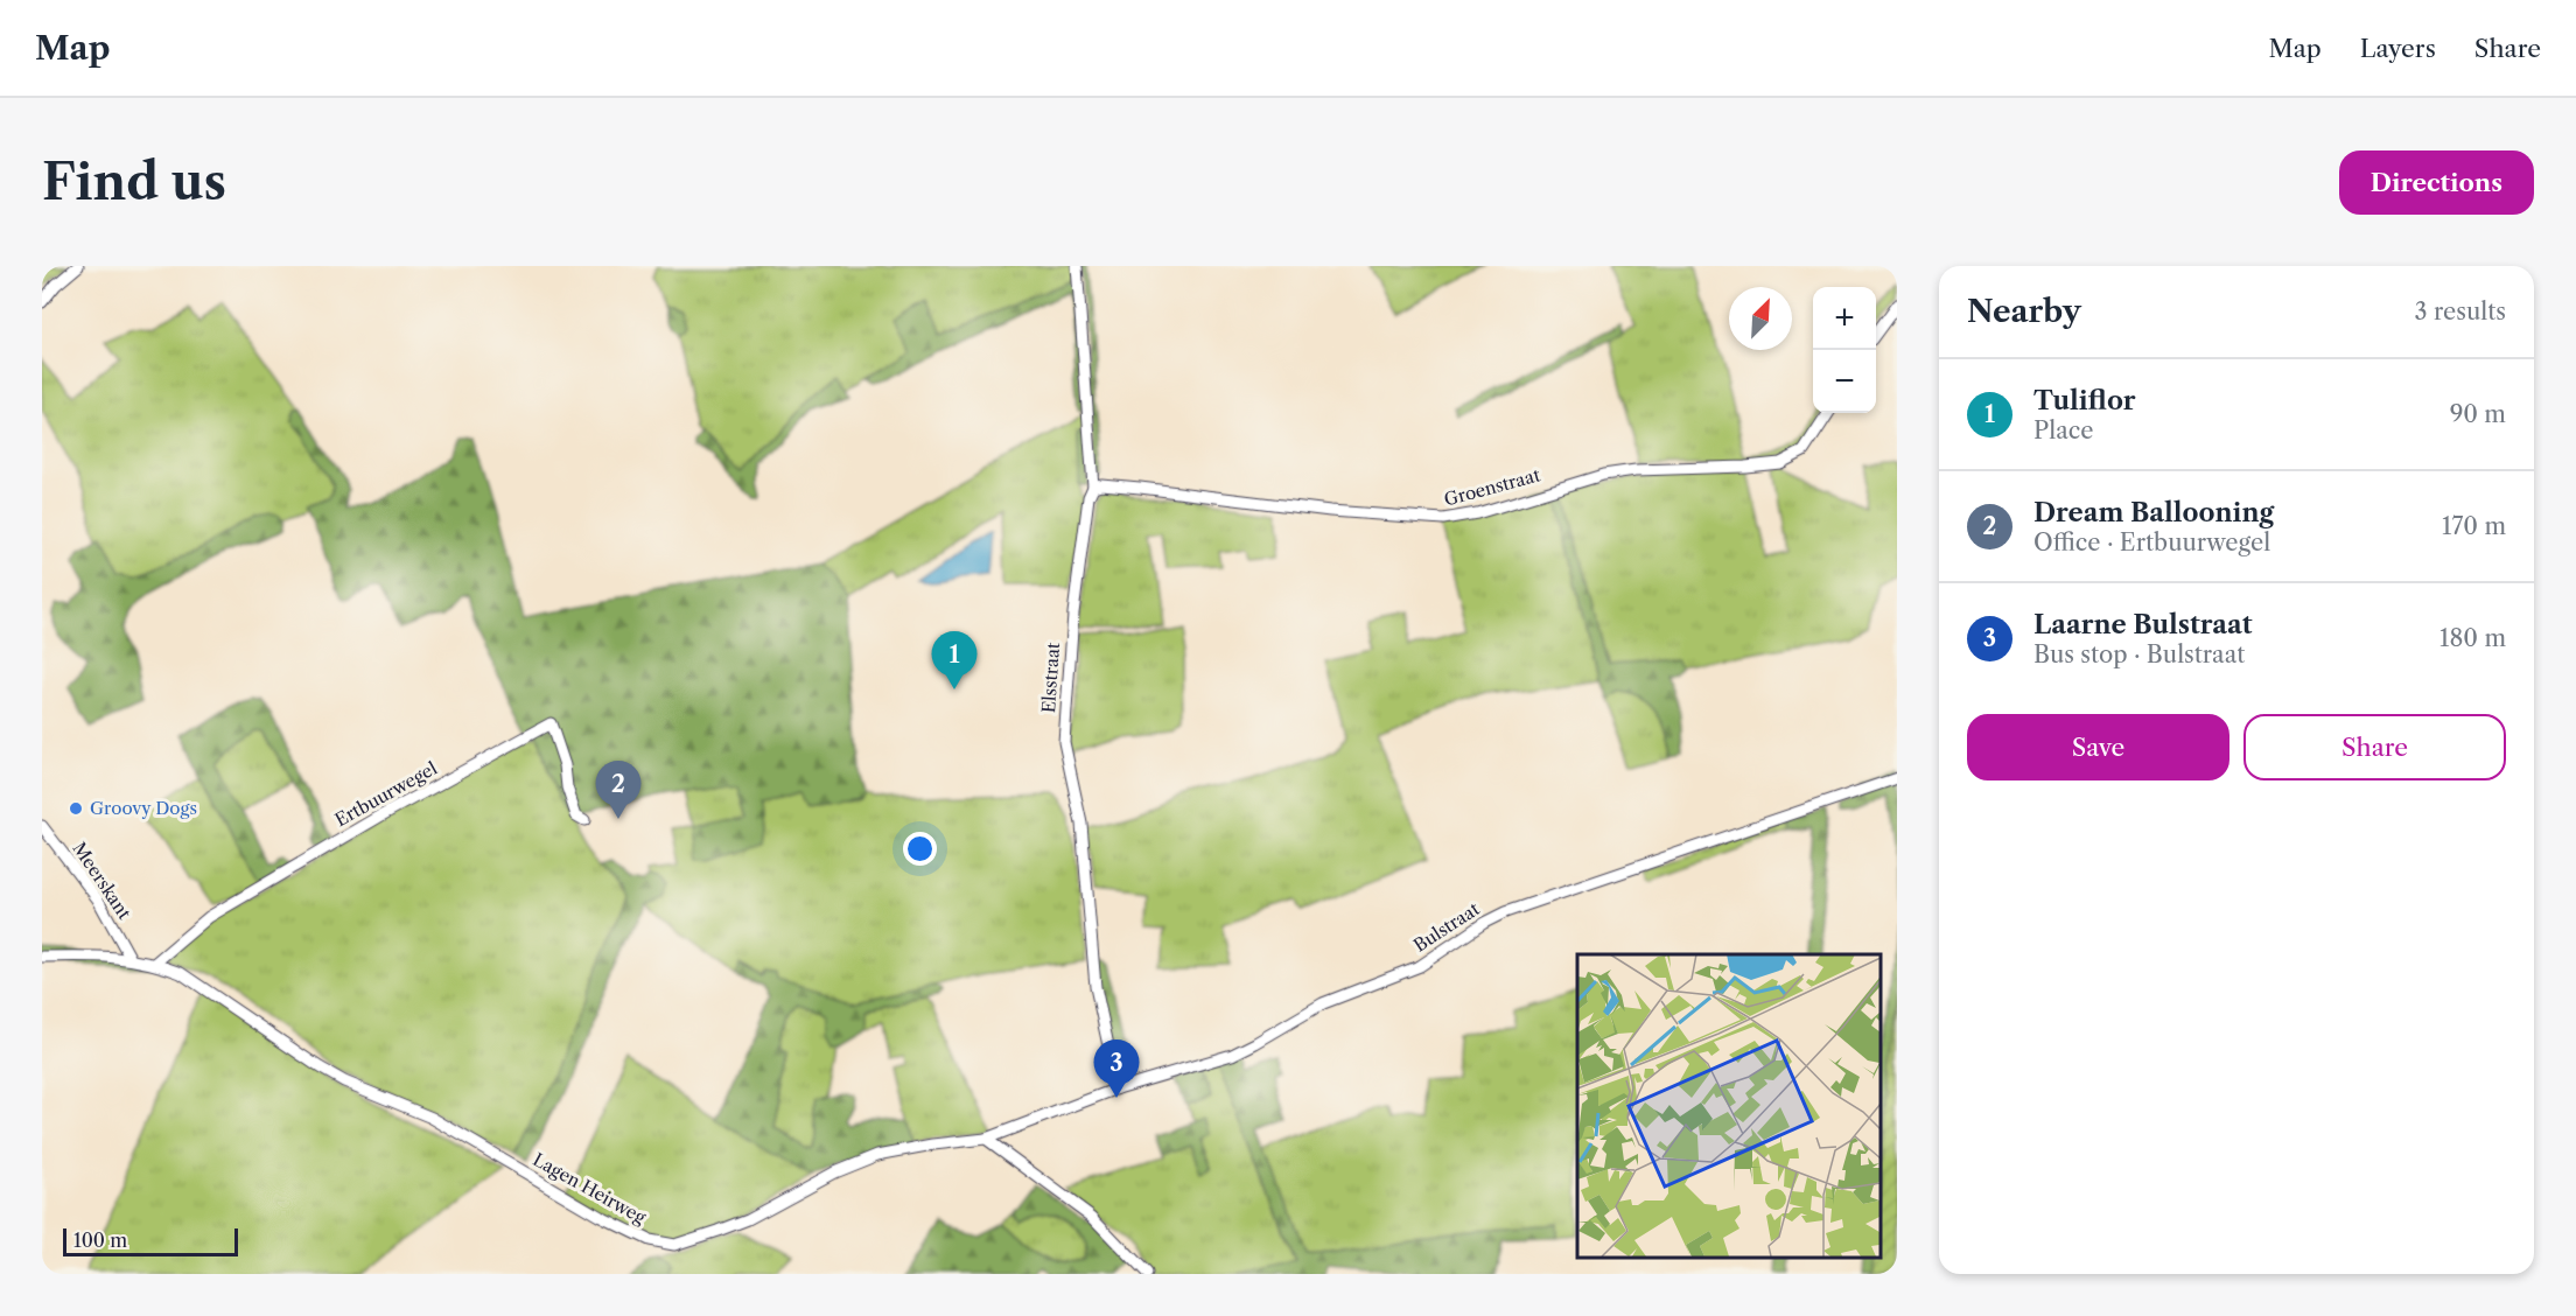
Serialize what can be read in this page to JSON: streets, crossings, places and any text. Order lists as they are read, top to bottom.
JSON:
{
  "streets": {
    "street": [
      "Groenstraat",
      "Elsstraat",
      "Ertbuurwegel",
      "Meerskant",
      "Bulstraat",
      "Lagen Heirweg"
    ]
  },
  "crossings": [
    ["Groenstraat", "Elsstraat"],
    ["Elsstraat", "Bulstraat"],
    ["Ertbuurwegel", "Lagen Heirweg"],
    ["Meerskant", "Lagen Heirweg"],
    ["Bulstraat", "Lagen Heirweg"]
  ],
  "places": ["Groovy Dogs"],
  "scale_bar": "100 m",
  "north": "top right",
  "page": {
    "header": "Map",
    "nav": ["Map", "Layers", "Share"],
    "buttons": [
      "Directions",
      ["Save", "Share"]
    ],
    "title": "Find us",
    "heading": ["Nearby", "3 results"],
    "map_buttons": ["+", "−"],
    "list": [
      {
        "mark": "1",
        "name": "Tuliflor",
        "note": "Place",
        "value": "90 m"
      },
      {
        "mark": "2",
        "name": "Dream Ballooning",
        "note": "Office · Ertbuurwegel",
        "value": "170 m"
      },
      {
        "mark": "3",
        "name": "Laarne Bulstraat",
        "note": "Bus stop · Bulstraat",
        "value": "180 m"
      }
    ],
    "pins": ["1", "2", "3"],
    "scale": "100 m"
  }
}
